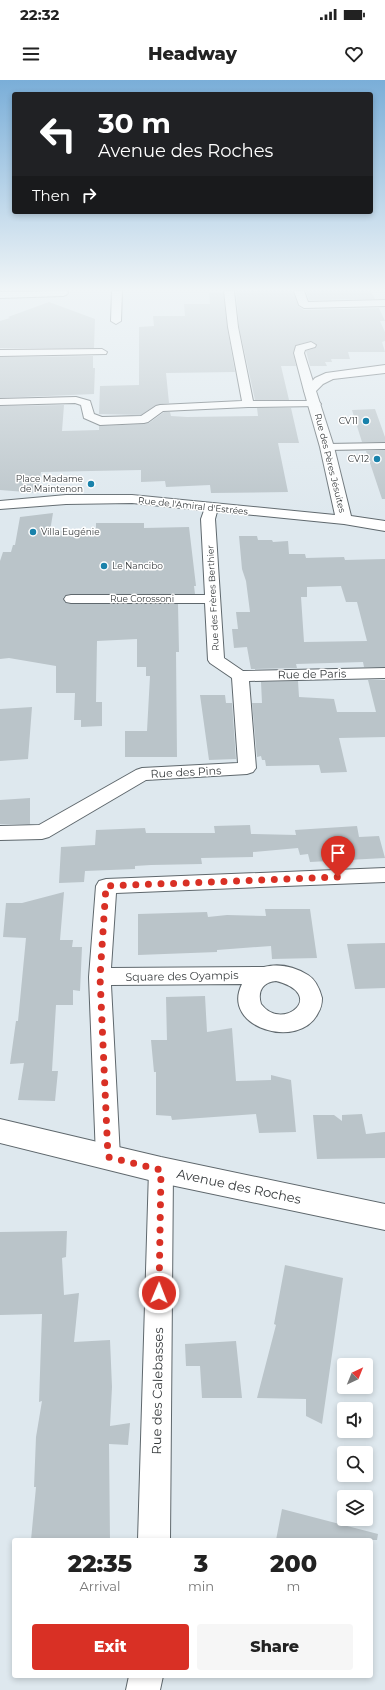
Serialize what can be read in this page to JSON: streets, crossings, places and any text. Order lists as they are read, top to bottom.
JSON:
{
  "streets": {
    "street": [
      "Rue des Pères Jésuites",
      "Rue de l'Amiral d'Estrées",
      "Rue des Frères Berthier",
      "Rue Corossoni",
      "Rue de Paris",
      "Rue des Pins",
      "Square des Oyampis",
      "Avenue des Roches",
      "Rue des Calebasses"
    ]
  },
  "crossings": [
    ["Rue des Pères Jésuites", "Rue de l'Amiral d'Estrées"],
    ["Rue de l'Amiral d'Estrées", "Rue des Frères Berthier"],
    ["Rue des Frères Berthier", "Rue Corossoni"],
    ["Rue des Frères Berthier", "Rue de Paris"],
    ["Rue des Frères Berthier", "Rue des Pins"],
    ["Rue de Paris", "Rue des Pins"],
    ["Avenue des Roches", "Rue des Calebasses"]
  ],
  "places": [
    "CV11",
    "CV12",
    "Place Madame de Maintenon",
    "Villa Eugénie",
    "Le Nancibo"
  ],
  "north": "top right",
  "page": {
    "status": "22:32",
    "header": "Headway",
    "turn": ["30 m", "Avenue des Roches"],
    "then": "Then",
    "eta": [
      "22:35",
      "Arrival",
      "3",
      "min",
      "200",
      "m"
    ],
    "buttons": ["Exit", "Share"]
  }
}
